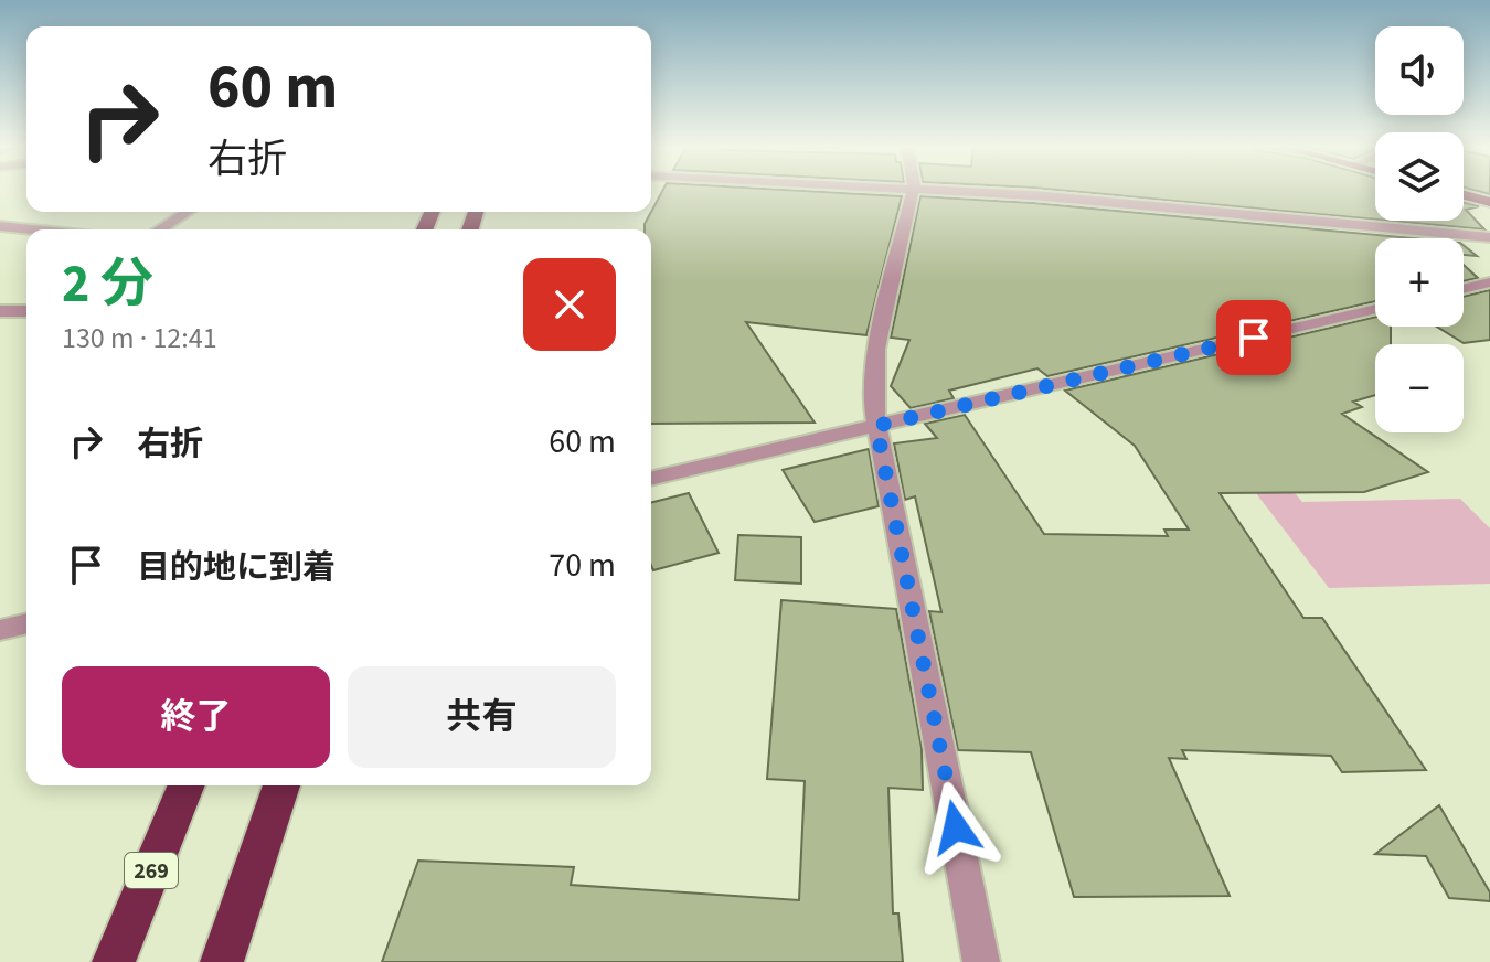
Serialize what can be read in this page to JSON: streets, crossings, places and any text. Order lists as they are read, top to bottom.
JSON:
{
  "streets": {
    "highway": ["269"]
  },
  "page": {
    "map_buttons": ["+", "−"],
    "turn": ["60 m", "右折"],
    "heading": ["2 分", "130 m · 12:41"],
    "list": [
      {
        "name": "右折",
        "value": "60 m"
      },
      {
        "name": "目的地に到着",
        "value": "70 m"
      }
    ],
    "buttons": ["終了", "共有"]
  }
}
